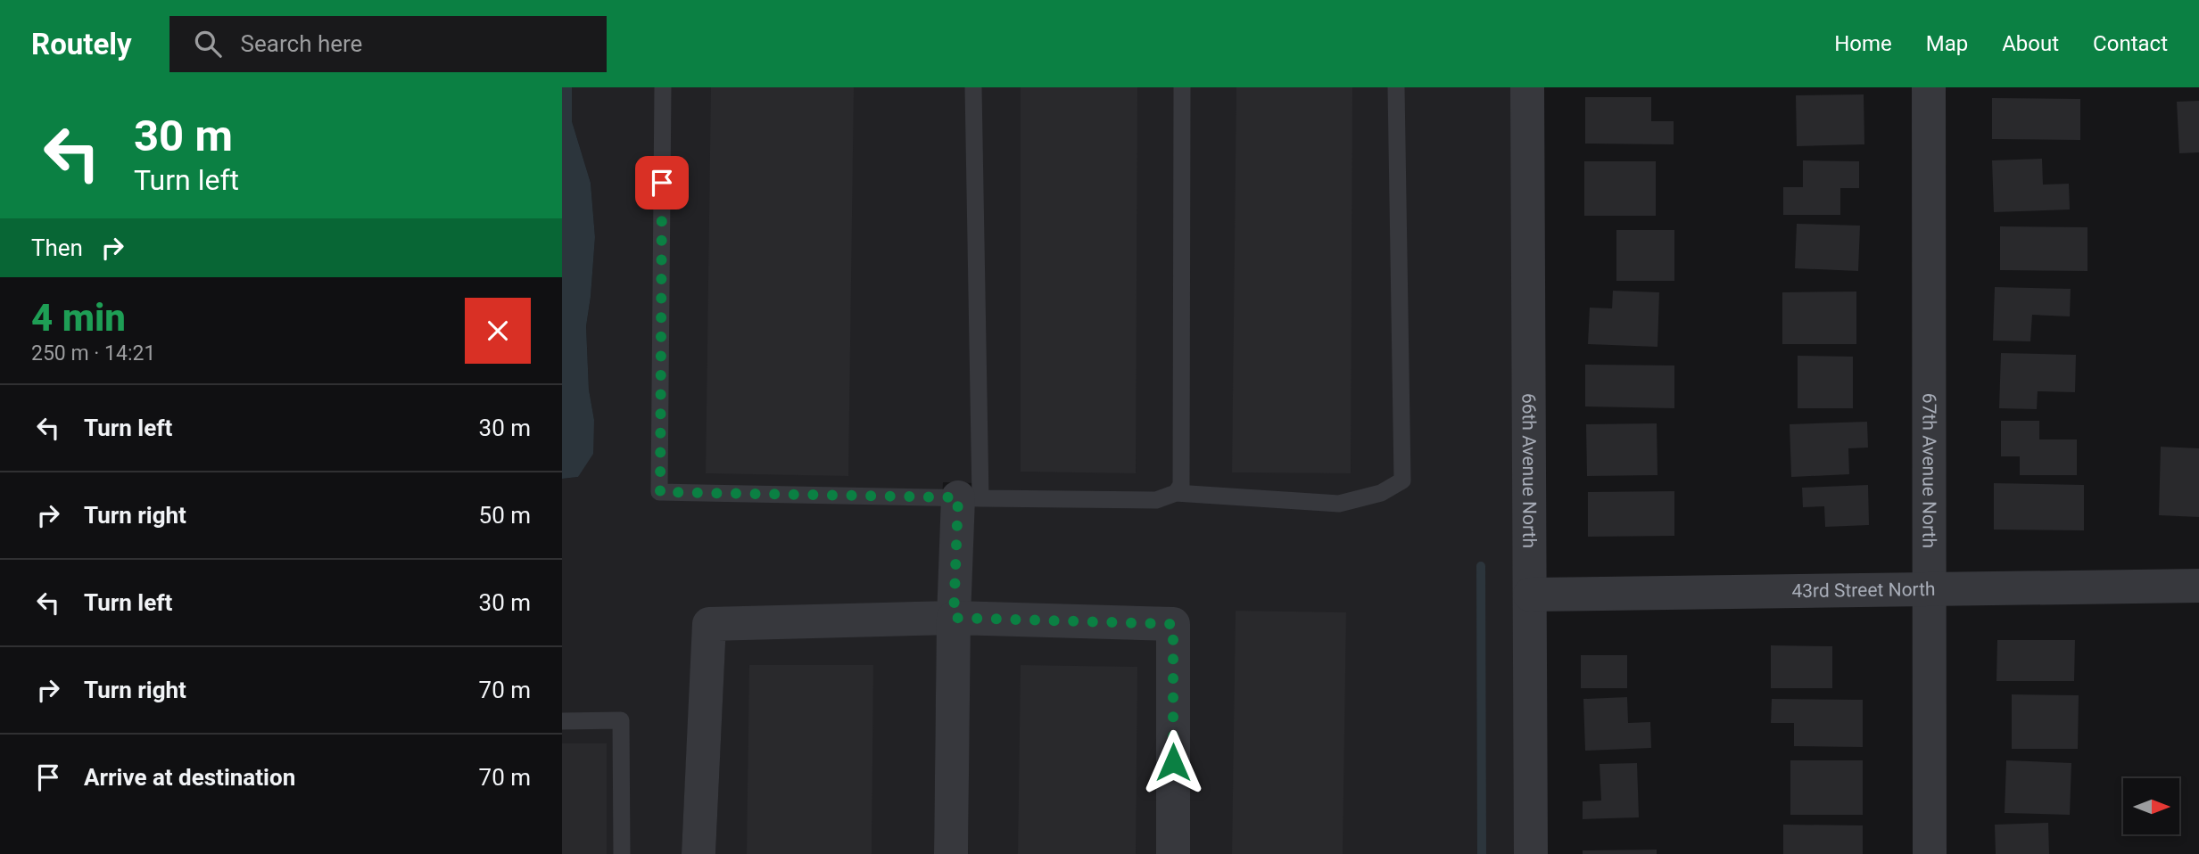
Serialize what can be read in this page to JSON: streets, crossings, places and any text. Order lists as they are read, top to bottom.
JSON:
{
  "streets": {
    "street": ["66th Avenue North", "67th Avenue North", "43rd Street North"]
  },
  "crossings": [
    ["66th Avenue North", "43rd Street North"],
    ["67th Avenue North", "43rd Street North"]
  ],
  "north": "right",
  "page": {
    "header": "Routely",
    "search": "Search here",
    "nav": [
      "Home",
      "Map",
      "About",
      "Contact"
    ],
    "turn": ["30 m", "Turn left"],
    "then": "Then",
    "heading": ["4 min", "250 m · 14:21"],
    "list": [
      {
        "name": "Turn left",
        "value": "30 m"
      },
      {
        "name": "Turn right",
        "value": "50 m"
      },
      {
        "name": "Turn left",
        "value": "30 m"
      },
      {
        "name": "Turn right",
        "value": "70 m"
      },
      {
        "name": "Arrive at destination",
        "value": "70 m"
      }
    ]
  }
}
